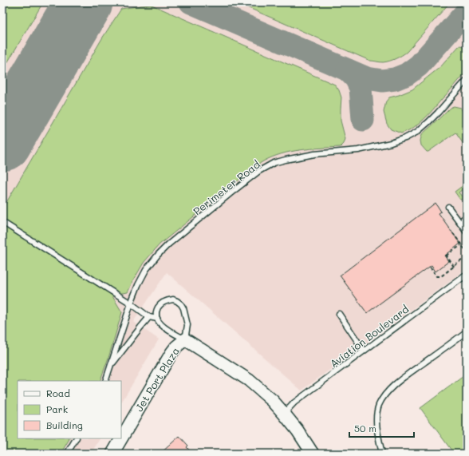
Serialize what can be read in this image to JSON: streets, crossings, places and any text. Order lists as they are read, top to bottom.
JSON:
{
  "streets": {
    "street": ["Jet Port Plaza"],
    "lane": ["Perimeter Road", "Aviation Boulevard"]
  },
  "legend": ["Road", "Park", "Building"],
  "scale_bar": "50 m"
}
